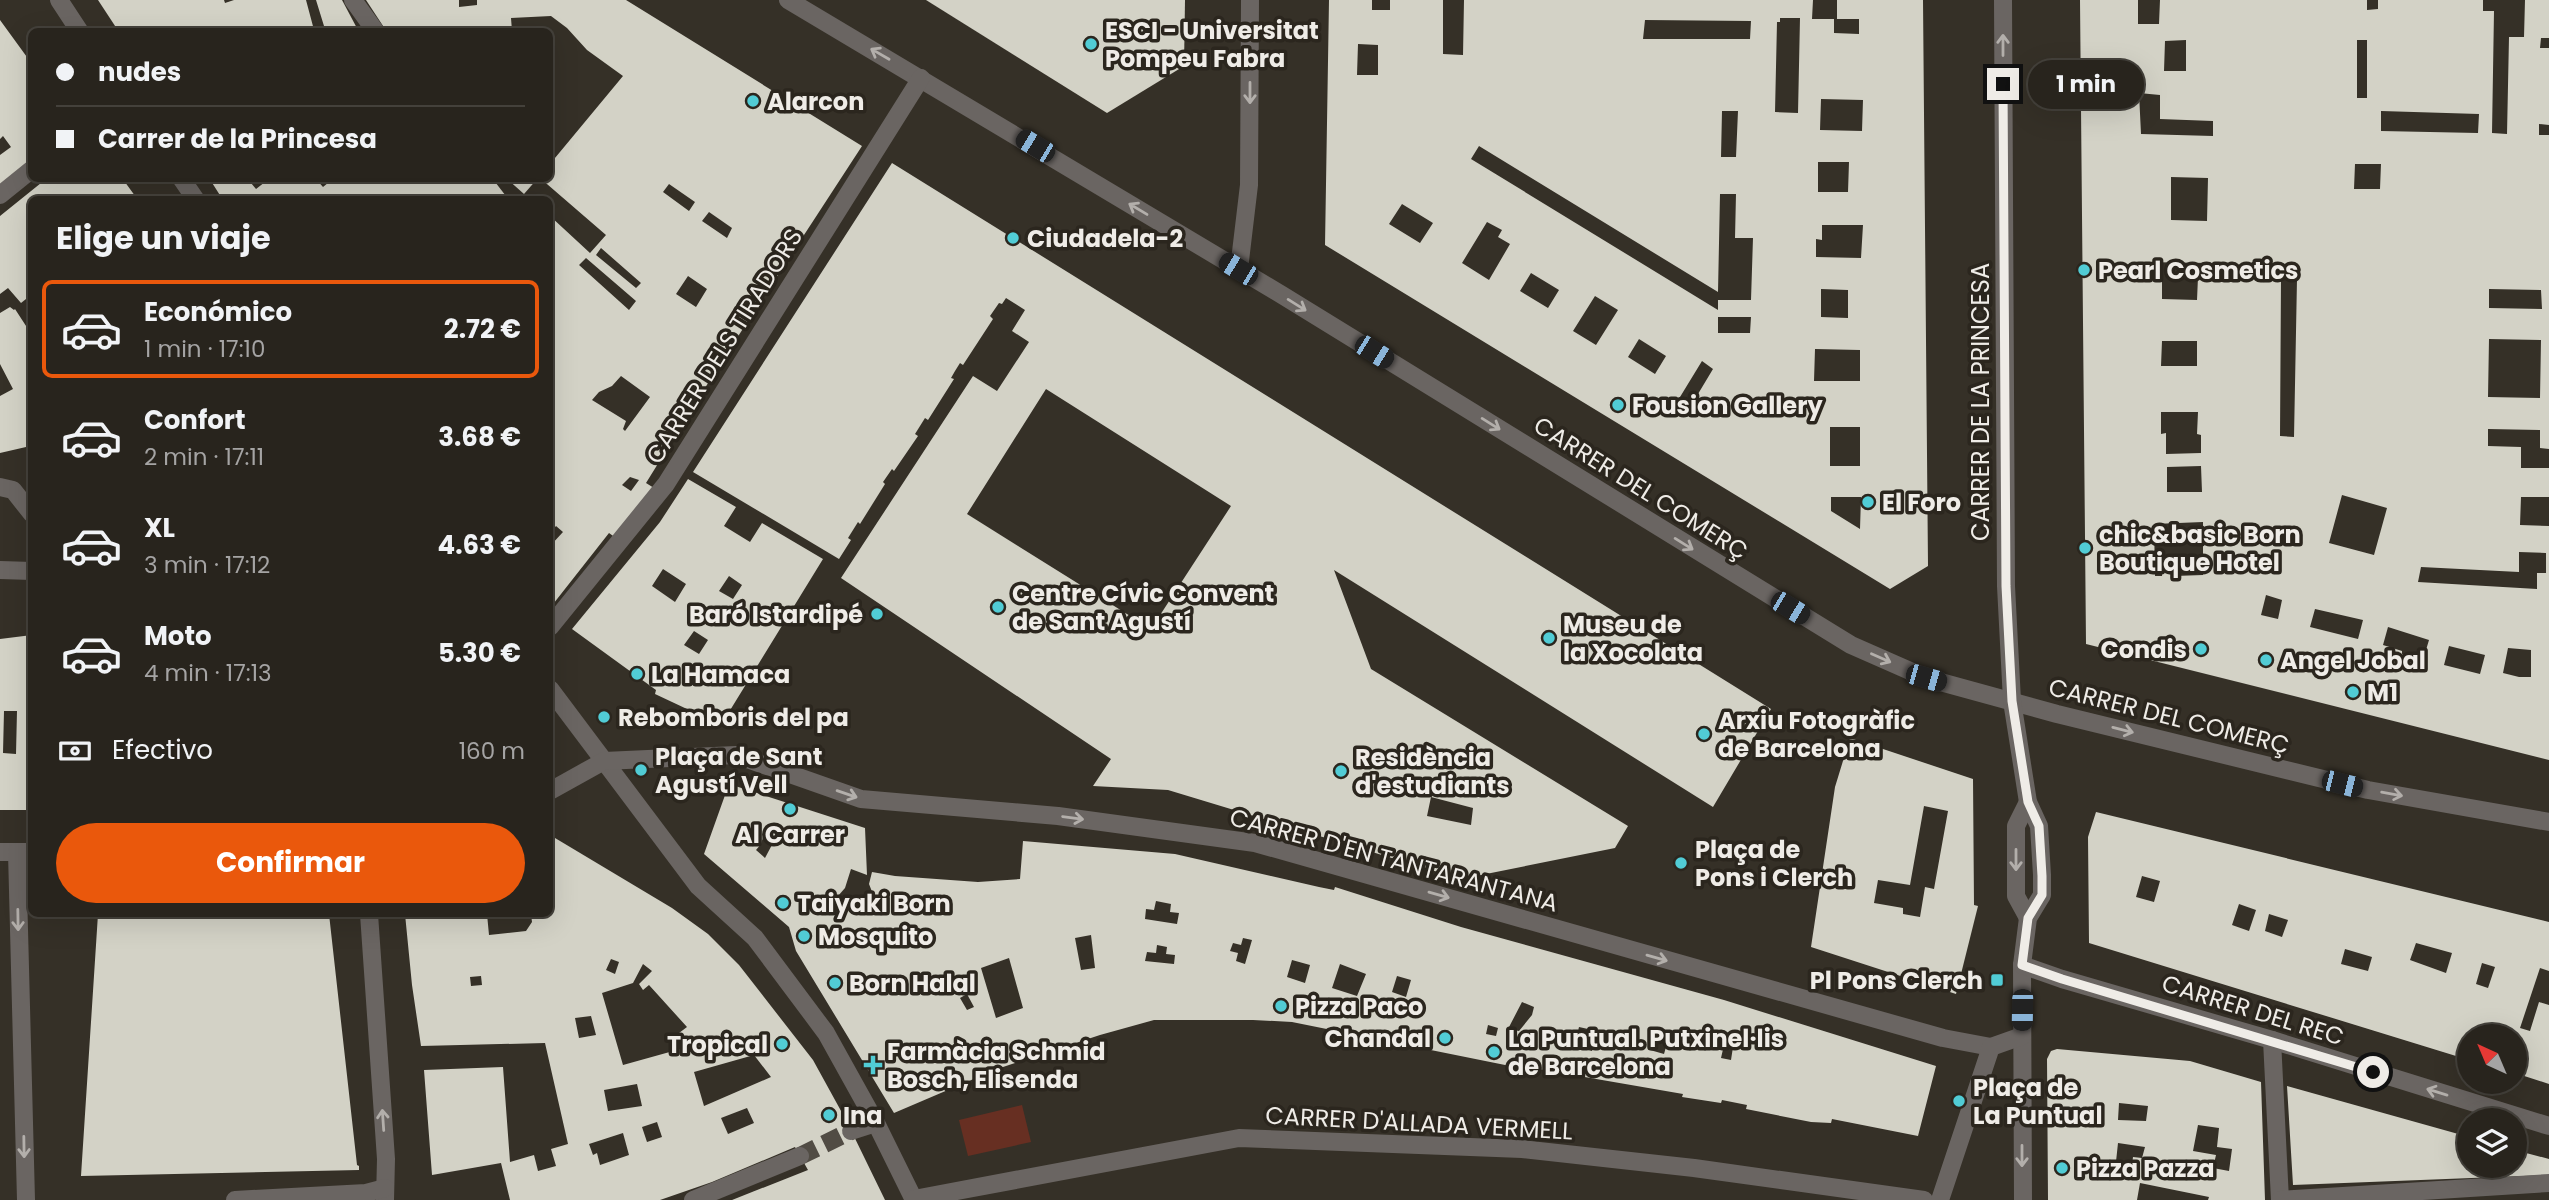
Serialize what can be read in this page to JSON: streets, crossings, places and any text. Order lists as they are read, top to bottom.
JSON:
{
  "streets": {
    "street": [
      "CARRER DELS TIRADORS",
      "CARRER DE LA PRINCESA",
      "CARRER DEL COMERÇ",
      "CARRER D'EN TANTARANTANA",
      "CARRER DEL REC",
      "CARRER D'ALLADA VERMELL"
    ]
  },
  "crossings": [
    ["CARRER DELS TIRADORS", "CARRER DEL COMERÇ"],
    ["CARRER DE LA PRINCESA", "CARRER DEL COMERÇ"],
    ["CARRER DE LA PRINCESA", "CARRER DEL REC"]
  ],
  "one_way": ["CARRER D'EN TANTARANTANA"],
  "places": {
    "other": [
      "ESCI - Universitat Pompeu Fabra",
      "Alarcon",
      "Ciudadela-2",
      "Pearl Cosmetics",
      "Fousion Gallery",
      "El Foro",
      "chic&basic Born Boutique Hotel",
      "Centre Cívic Convent de Sant Agustí",
      "Baró Istardipé",
      "Museu de la Xocolata",
      "Condis",
      "Angel Jobal",
      "La Hamaca",
      "M1",
      "Rebomboris del pa",
      "Arxiu Fotogràfic de Barcelona",
      "Plaça de Sant Agustí Vell",
      "Residència d'estudiants",
      "Al Carrer",
      "Plaça de Pons i Clerch",
      "Taiyaki Born",
      "Mosquito",
      "Born Halal",
      "Pizza Paco",
      "Chandal",
      "Tropical",
      "La Puntual. Putxinel·lis de Barcelona",
      "Plaça de La Puntual",
      "Ina",
      "Pizza Pazza"
    ],
    "transit": ["Pl Pons Clerch"],
    "health": ["Farmàcia Schmid Bosch, Elisenda"]
  },
  "north": "top left",
  "page": {
    "banner": ["nudes", "Carrer de la Princesa"],
    "bubble": "1 min",
    "heading": "Elige un viaje",
    "list": [
      {
        "name": "Económico",
        "note": "1 min · 17:10",
        "value": "2.72 €"
      },
      {
        "name": "Confort",
        "note": "2 min · 17:11",
        "value": "3.68 €"
      },
      {
        "name": "XL",
        "note": "3 min · 17:12",
        "value": "4.63 €"
      },
      {
        "name": "Moto",
        "note": "4 min · 17:13",
        "value": "5.30 €"
      }
    ],
    "pay": ["Efectivo", "160 m"],
    "buttons": "Confirmar"
  }
}
